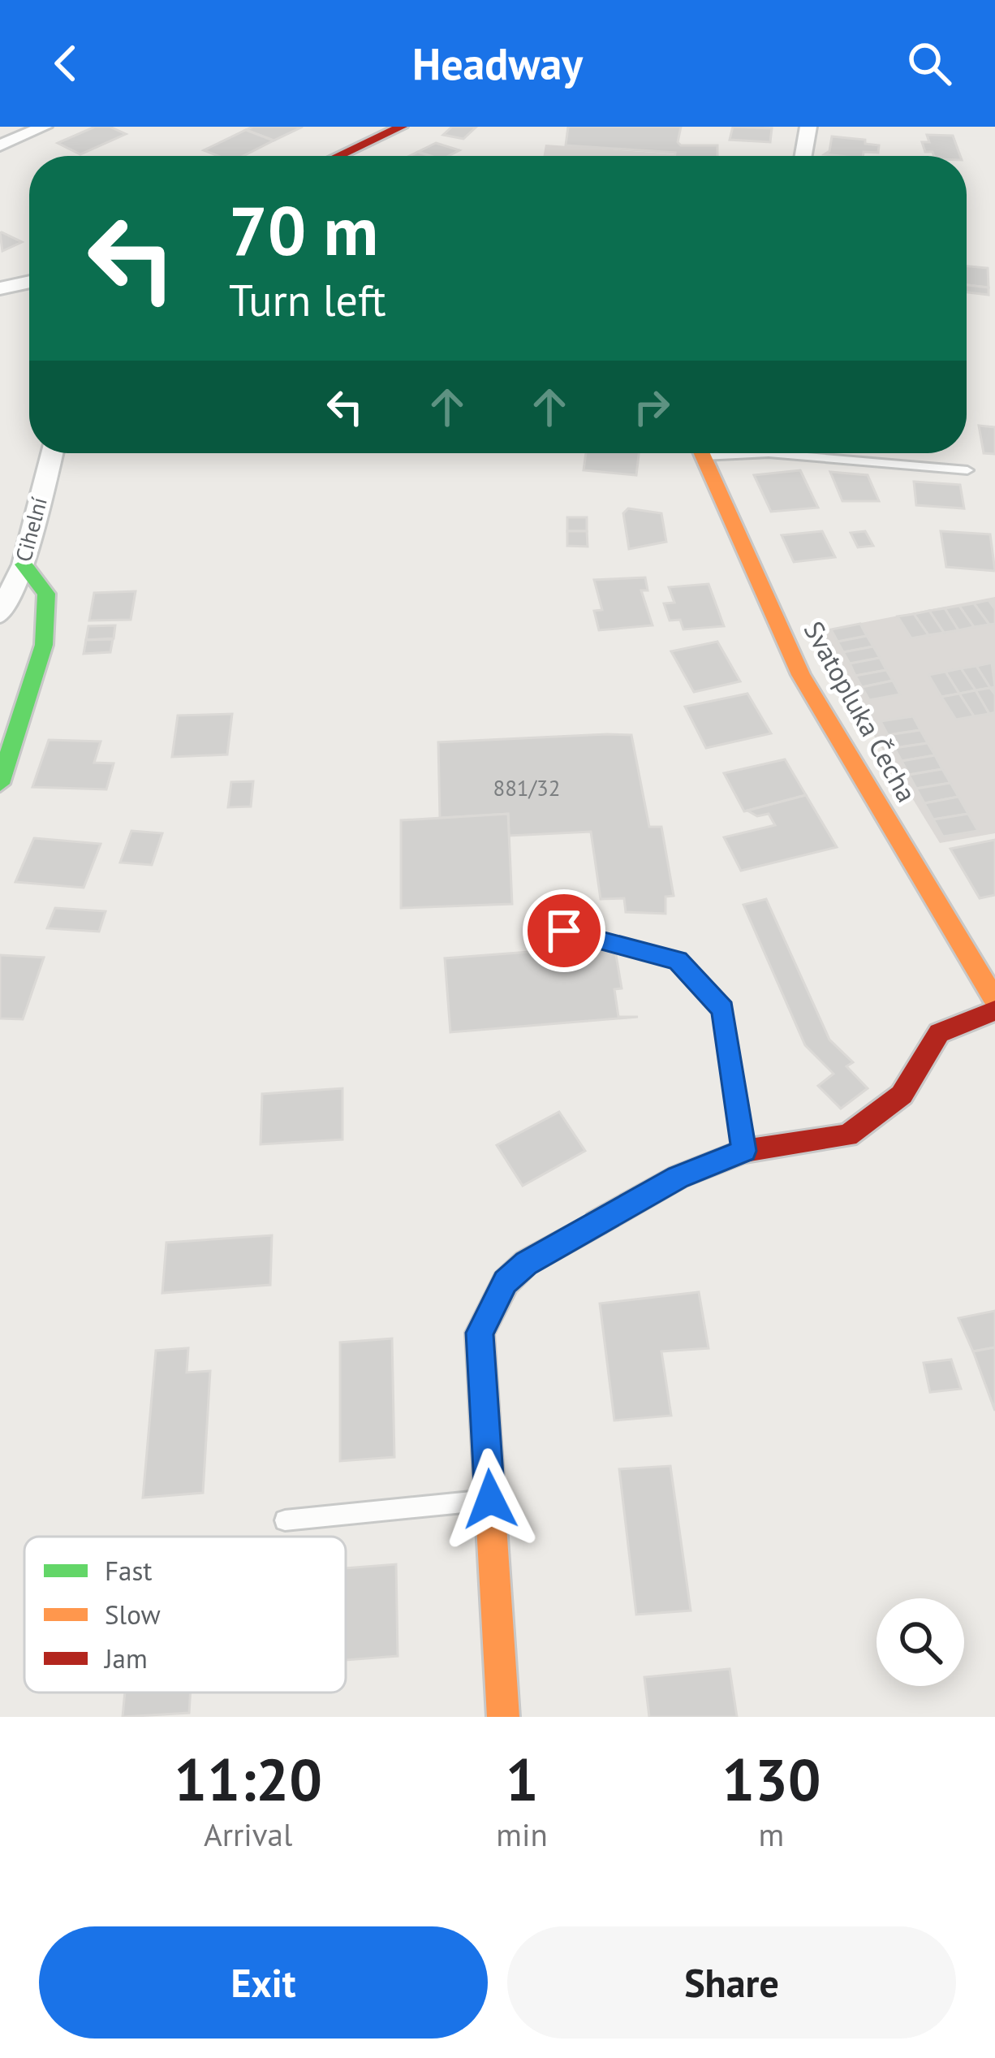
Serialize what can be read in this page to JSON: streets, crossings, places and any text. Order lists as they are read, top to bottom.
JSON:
{
  "streets": {
    "street": ["Cihelní", "Svatopluka Čecha"]
  },
  "house_numbers": ["881/32"],
  "legend": ["Fast", "Slow", "Jam"],
  "page": {
    "header": "Headway",
    "turn": ["70 m", "Turn left"],
    "eta": [
      "11:20",
      "Arrival",
      "1",
      "min",
      "130",
      "m"
    ],
    "buttons": ["Exit", "Share"]
  }
}
